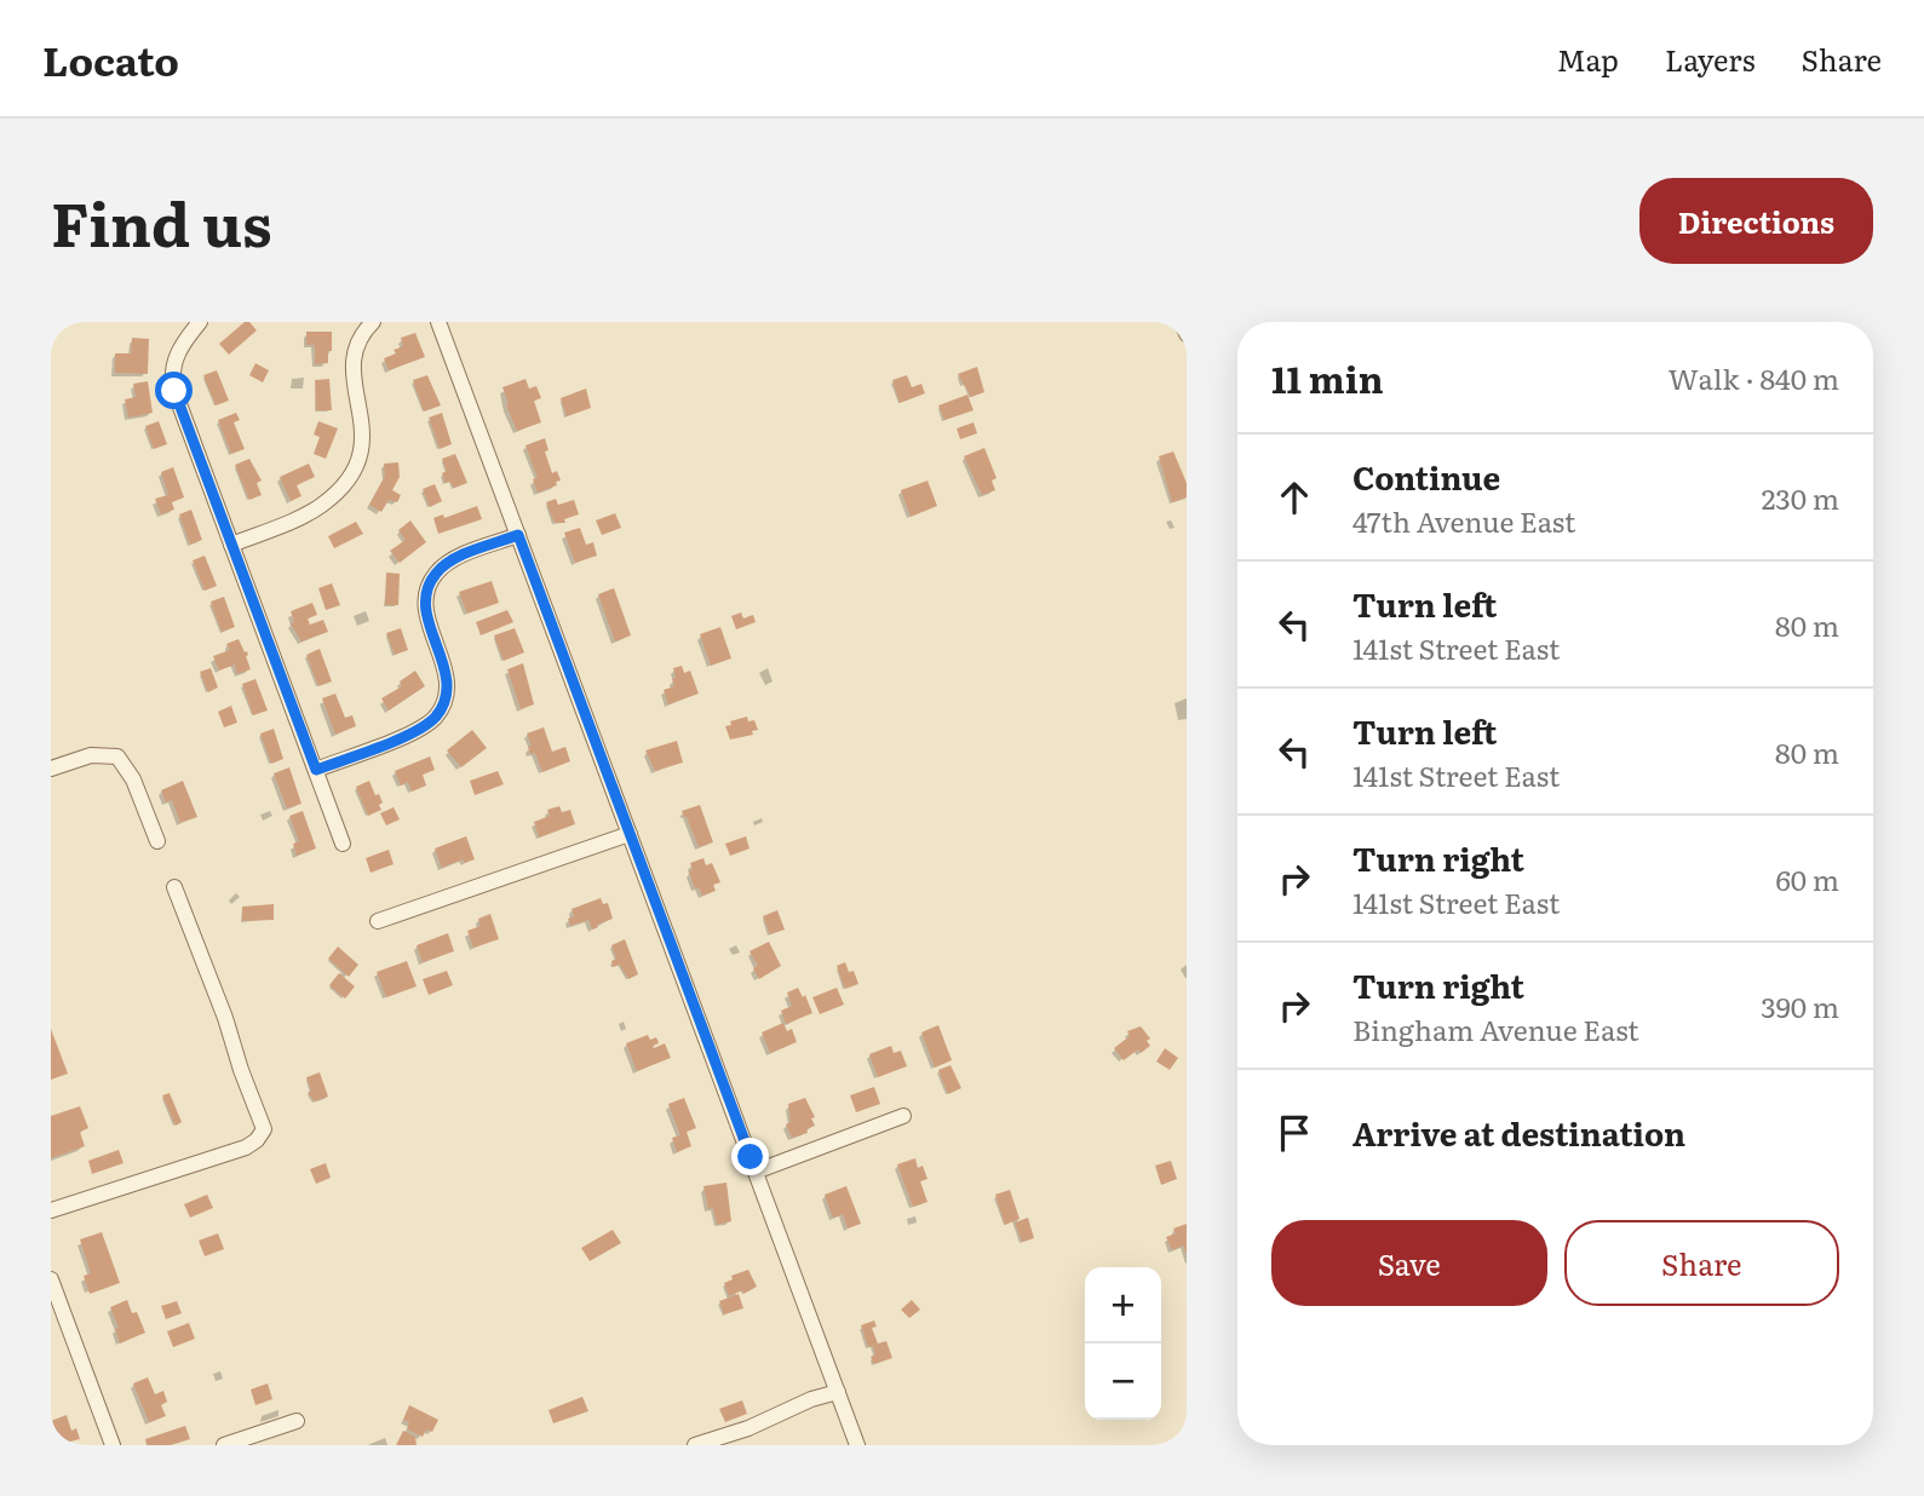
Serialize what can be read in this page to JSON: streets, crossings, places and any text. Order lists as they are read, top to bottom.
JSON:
{
  "page": {
    "header": "Locato",
    "nav": ["Map", "Layers", "Share"],
    "title": "Find us",
    "buttons": [
      "Directions",
      ["Save", "Share"]
    ],
    "heading": ["11 min", "Walk · 840 m"],
    "list": [
      ["Continue", "47th Avenue East", "230 m"],
      ["Turn left", "141st Street East", "80 m"],
      ["Turn left", "141st Street East", "80 m"],
      ["Turn right", "141st Street East", "60 m"],
      ["Turn right", "Bingham Avenue East", "390 m"],
      "Arrive at destination"
    ],
    "map_buttons": ["+", "−"]
  }
}
